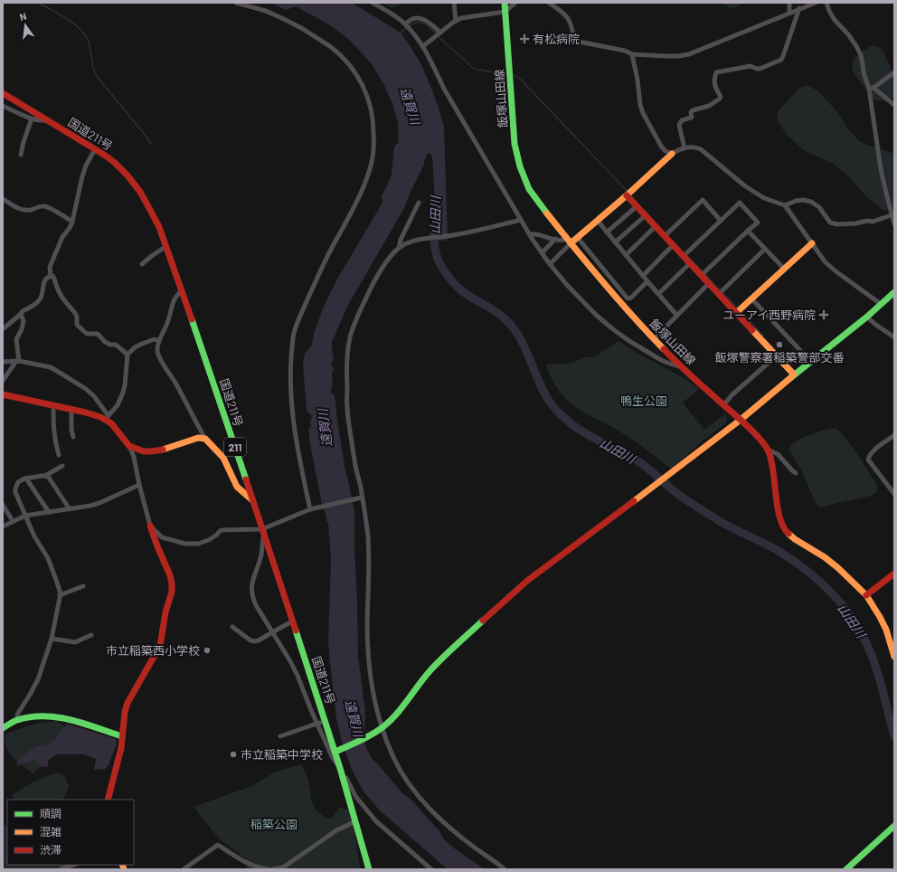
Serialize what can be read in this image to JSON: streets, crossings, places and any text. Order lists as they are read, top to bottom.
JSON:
{
  "streets": {
    "main road": ["飯塚山田線", "国道211号", "211"]
  },
  "water": ["遠賀川", "山田川"],
  "parks": ["鴨生公園", "稲築公園"],
  "places": {
    "health": ["有松病院", "ユーアイ西野病院"],
    "other": ["飯塚警察署稲築警部交番", "市立稲築西小学校", "市立稲築中学校"]
  },
  "legend": ["順調", "混雑", "渋滞"],
  "north": "top"
}
